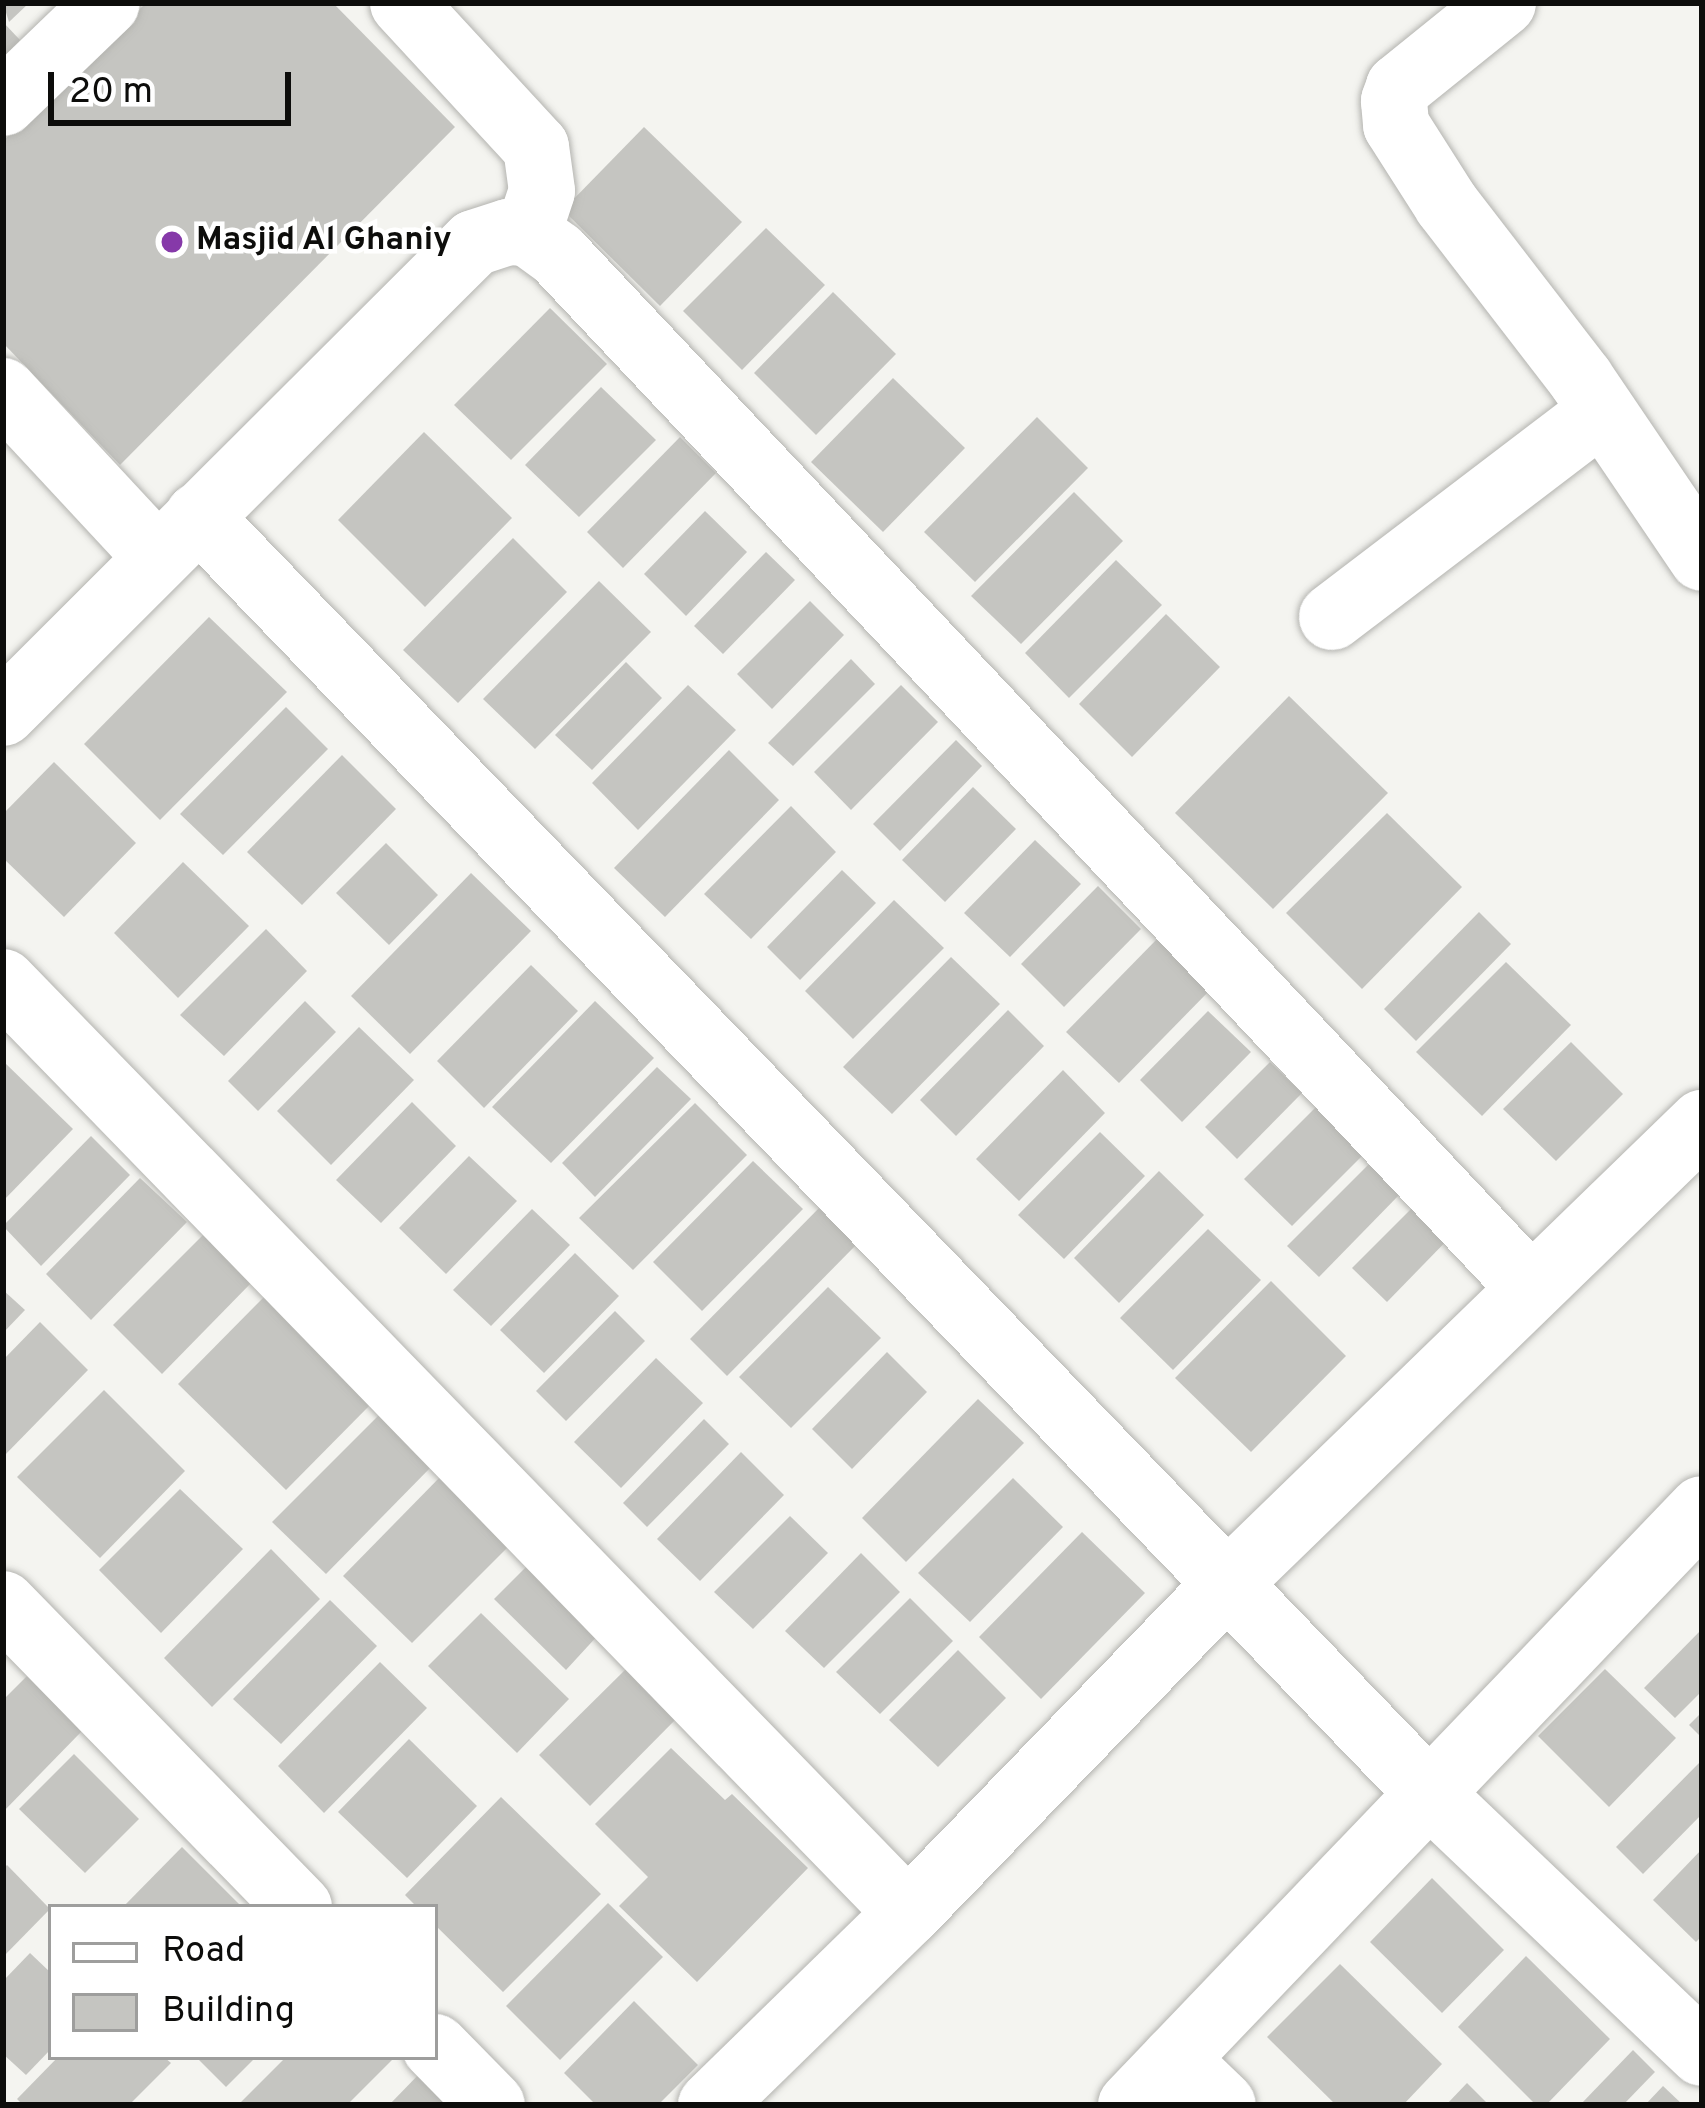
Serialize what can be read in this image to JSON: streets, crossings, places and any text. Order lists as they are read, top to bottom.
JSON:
{
  "places": ["Masjid Al Ghaniy"],
  "legend": ["Road", "Building"],
  "scale_bar": "20 m"
}
